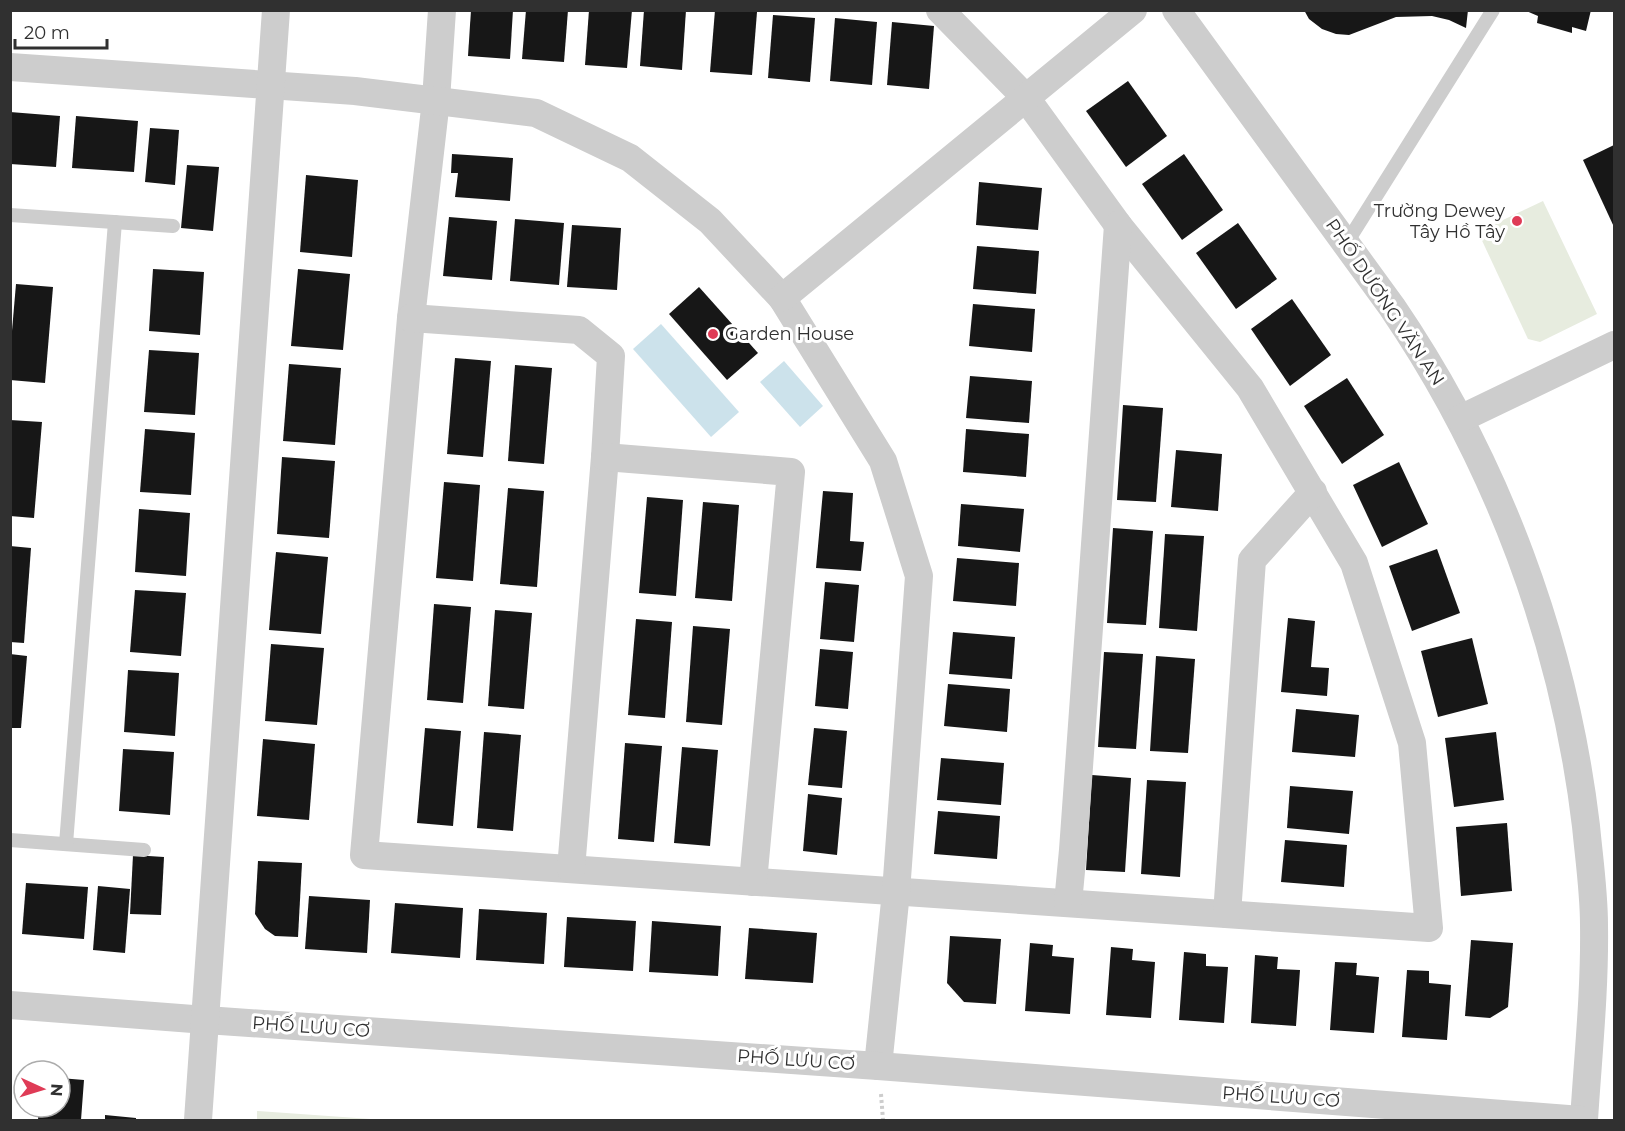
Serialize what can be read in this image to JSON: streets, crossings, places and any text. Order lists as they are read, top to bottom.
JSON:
{
  "streets": {
    "street": ["PHỐ DƯƠNG VĂN AN", "PHỐ LƯU CƠ"]
  },
  "crossings": [
    ["PHỐ DƯƠNG VĂN AN", "PHỐ LƯU CƠ"]
  ],
  "places": ["Trường Dewey Tây Hồ Tây", "Garden House"],
  "scale_bar": "20 m",
  "north": "right"
}
